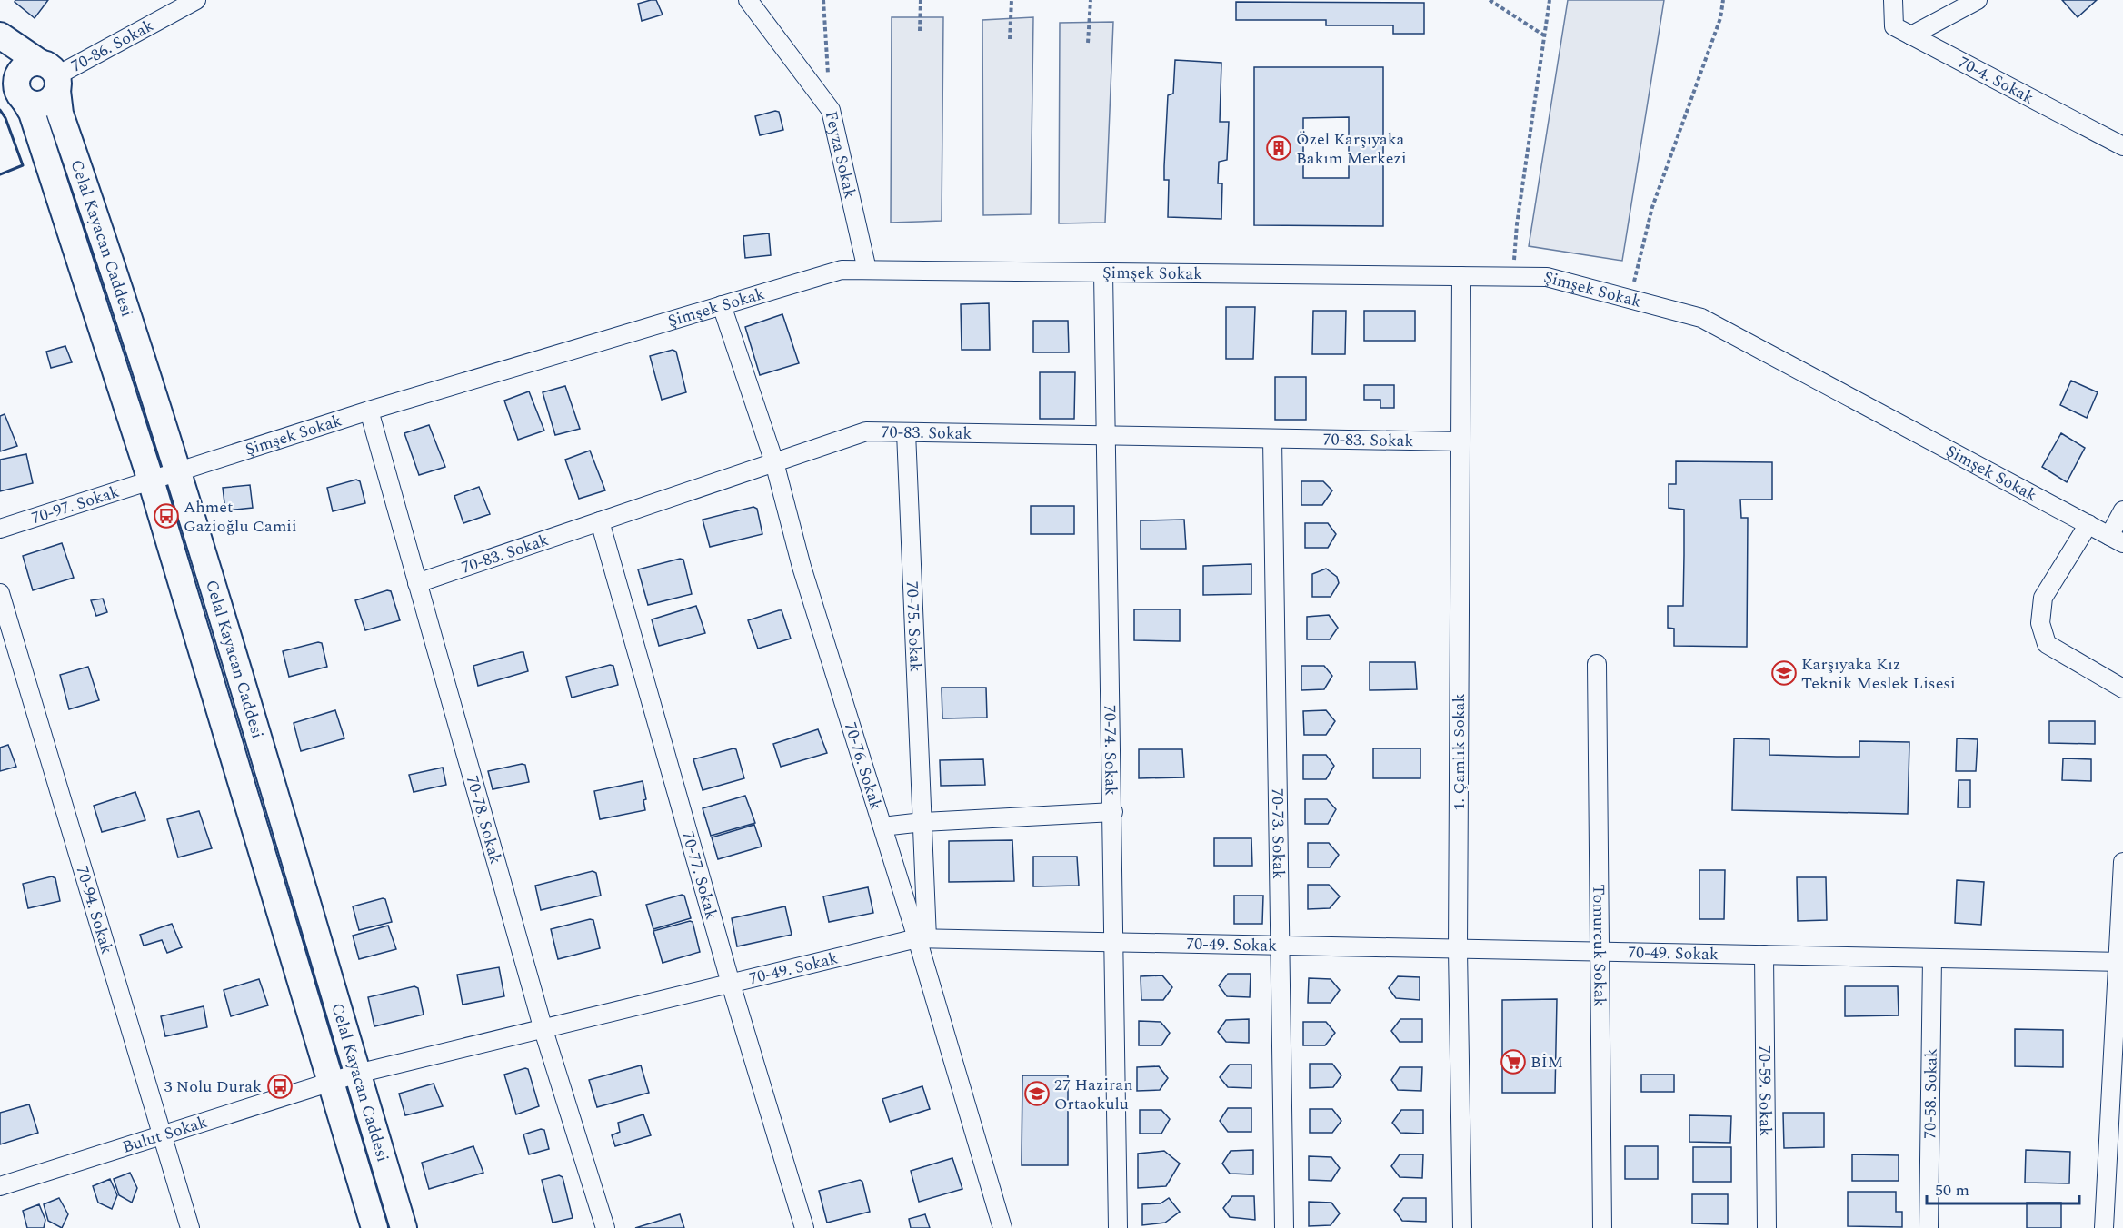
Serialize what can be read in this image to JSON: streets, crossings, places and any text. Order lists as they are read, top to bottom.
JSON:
{
  "streets": {
    "street": [
      "70-86. Sokak",
      "70-4. Sokak",
      "Feyza Sokak",
      "Celal Kayacan Caddesi",
      "Şimşek Sokak",
      "70-83. Sokak",
      "70-97. Sokak",
      "70-75. Sokak",
      "70-74. Sokak",
      "1. Çamlık Sokak",
      "70-76. Sokak",
      "70-78. Sokak",
      "70-73. Sokak",
      "70-77. Sokak",
      "70-94. Sokak",
      "70-49. Sokak",
      "Tomurcuk Sokak",
      "70-59. Sokak",
      "70-58. Sokak",
      "Bulut Sokak"
    ]
  },
  "crossings": [
    ["70-86. Sokak", "Celal Kayacan Caddesi"],
    ["Feyza Sokak", "Şimşek Sokak"],
    ["Celal Kayacan Caddesi", "Şimşek Sokak"],
    ["Celal Kayacan Caddesi", "70-97. Sokak"],
    ["Celal Kayacan Caddesi", "70-49. Sokak"],
    ["Celal Kayacan Caddesi", "Bulut Sokak"],
    ["Şimşek Sokak", "70-97. Sokak"],
    ["Şimşek Sokak", "70-74. Sokak"],
    ["Şimşek Sokak", "1. Çamlık Sokak"],
    ["Şimşek Sokak", "70-76. Sokak"],
    ["Şimşek Sokak", "70-78. Sokak"],
    ["70-83. Sokak", "70-75. Sokak"],
    ["70-83. Sokak", "70-74. Sokak"],
    ["70-83. Sokak", "1. Çamlık Sokak"],
    ["70-83. Sokak", "70-76. Sokak"],
    ["70-83. Sokak", "70-78. Sokak"],
    ["70-83. Sokak", "70-73. Sokak"],
    ["70-83. Sokak", "70-77. Sokak"],
    ["70-75. Sokak", "70-76. Sokak"],
    ["70-75. Sokak", "70-49. Sokak"],
    ["70-74. Sokak", "70-49. Sokak"],
    ["1. Çamlık Sokak", "70-49. Sokak"],
    ["70-76. Sokak", "70-49. Sokak"],
    ["70-78. Sokak", "70-49. Sokak"],
    ["70-73. Sokak", "70-49. Sokak"],
    ["70-77. Sokak", "70-49. Sokak"],
    ["70-94. Sokak", "Bulut Sokak"],
    ["70-49. Sokak", "Tomurcuk Sokak"],
    ["70-49. Sokak", "70-59. Sokak"],
    ["70-49. Sokak", "70-58. Sokak"],
    ["70-49. Sokak", "Bulut Sokak"]
  ],
  "places": {
    "building": ["Özel Karşıyaka Bakım Merkezi"],
    "bus stop": ["Ahmet Gazioğlu Camii", "3 Nolu Durak"],
    "school or university": ["Karşıyaka Kız Teknik Meslek Lisesi", "27 Haziran Ortaokulu"],
    "supermarket": ["BİM"]
  },
  "scale_bar": "50 m"
}
